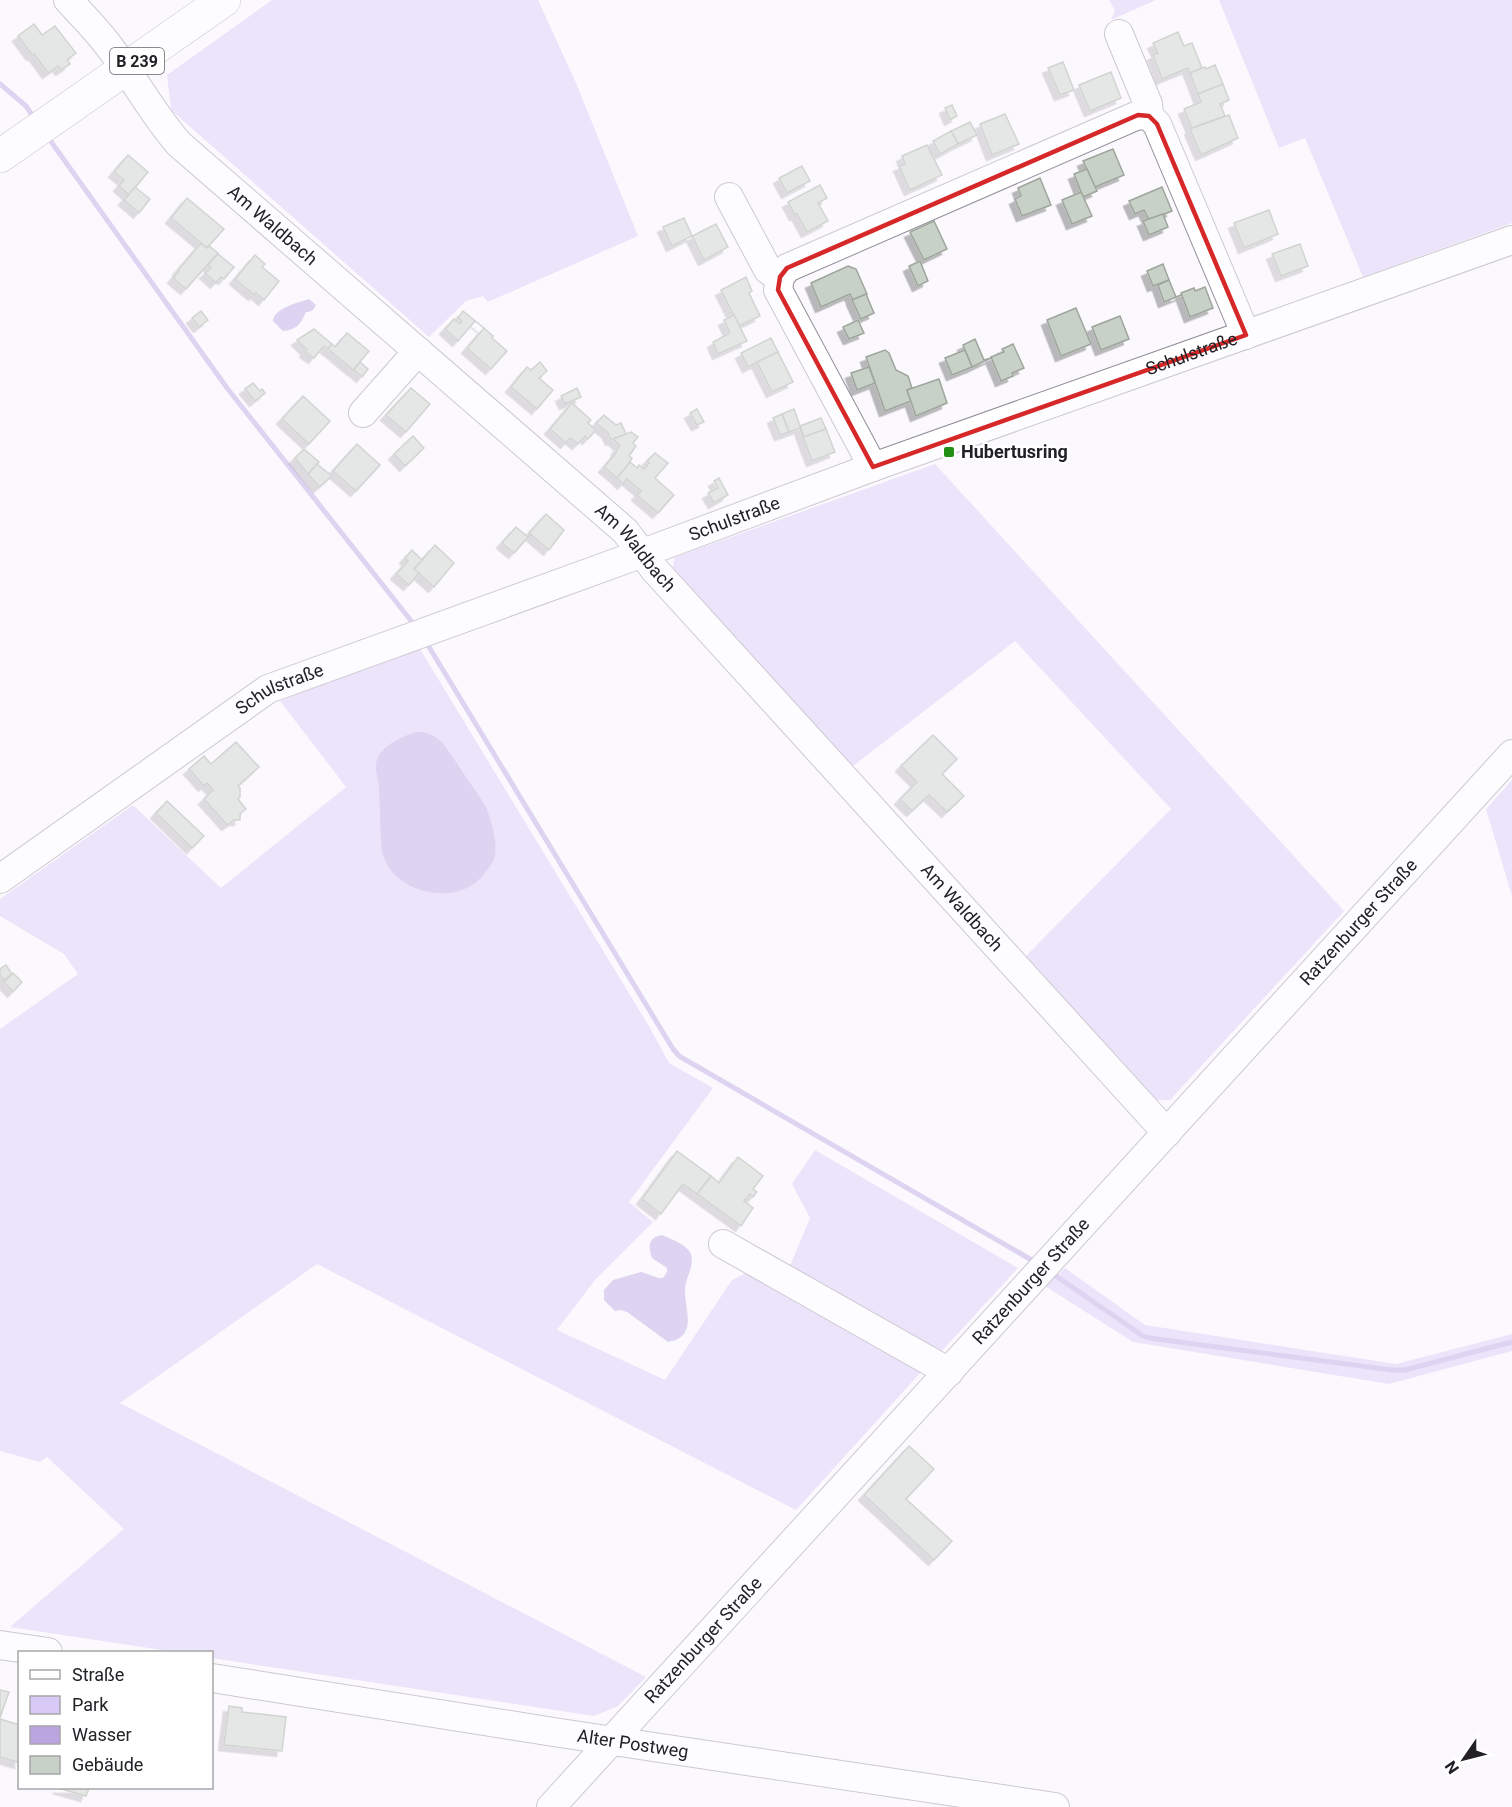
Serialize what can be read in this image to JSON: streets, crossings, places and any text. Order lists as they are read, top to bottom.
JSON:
{
  "streets": {
    "main road": ["B 239"],
    "street": [
      "Am Waldbach",
      "Schulstraße",
      "Ratzenburger Straße",
      "Alter Postweg"
    ]
  },
  "crossings": [
    ["B 239", "Am Waldbach"],
    ["Am Waldbach", "Schulstraße"],
    ["Am Waldbach", "Ratzenburger Straße"],
    ["Ratzenburger Straße", "Alter Postweg"]
  ],
  "places": {
    "transit": ["Hubertusring"]
  },
  "legend": [
    "Straße",
    "Park",
    "Wasser",
    "Gebäude"
  ],
  "north": "bottom left"
}
